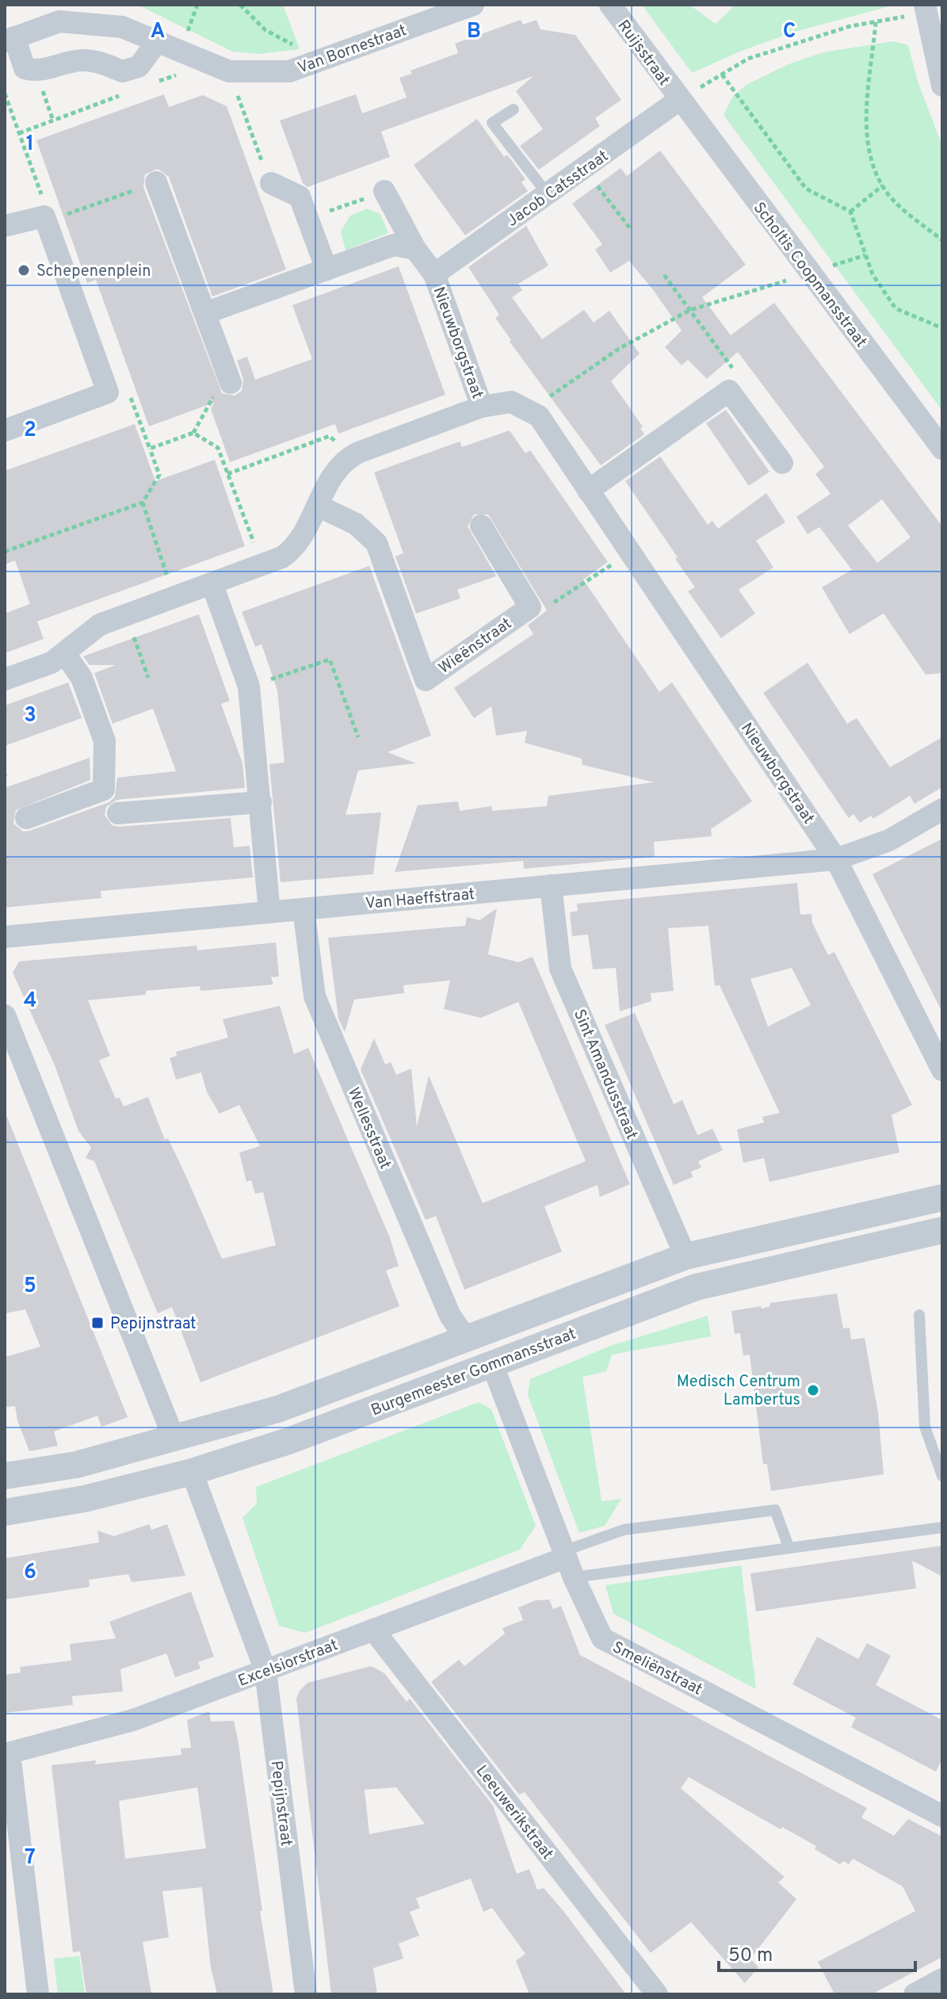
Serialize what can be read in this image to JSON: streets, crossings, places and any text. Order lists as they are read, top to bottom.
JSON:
{
  "streets": {
    "street": [
      "Van Bornestraat",
      "Ruijsstraat",
      "Jacob Catsstraat",
      "Scholtis Coopmansstraat",
      "Nieuwborgstraat",
      "Wieënstraat",
      "Van Haeffstraat",
      "Sint Amandusstraat",
      "Wellesstraat",
      "Burgemeester Gommansstraat",
      "Excelsiorstraat",
      "Smeliënstraat",
      "Pepijnstraat",
      "Leeuwerikstraat"
    ]
  },
  "crossings": [
    ["Ruijsstraat", "Jacob Catsstraat"],
    ["Ruijsstraat", "Scholtis Coopmansstraat"],
    ["Jacob Catsstraat", "Scholtis Coopmansstraat"],
    ["Jacob Catsstraat", "Nieuwborgstraat"],
    ["Nieuwborgstraat", "Van Haeffstraat"],
    ["Van Haeffstraat", "Sint Amandusstraat"],
    ["Van Haeffstraat", "Wellesstraat"],
    ["Sint Amandusstraat", "Burgemeester Gommansstraat"],
    ["Wellesstraat", "Burgemeester Gommansstraat"],
    ["Wellesstraat", "Smeliënstraat"],
    ["Burgemeester Gommansstraat", "Smeliënstraat"],
    ["Burgemeester Gommansstraat", "Pepijnstraat"],
    ["Excelsiorstraat", "Smeliënstraat"],
    ["Excelsiorstraat", "Pepijnstraat"],
    ["Excelsiorstraat", "Leeuwerikstraat"]
  ],
  "places": {
    "other": ["Schepenenplein", "Medisch Centrum Lambertus"],
    "transit": ["Pepijnstraat"]
  },
  "scale_bar": "50 m",
  "grid": {
    "columns": ["A", "B", "C"],
    "rows": [
      "1",
      "2",
      "3",
      "4",
      "5",
      "6",
      "7"
    ]
  }
}
